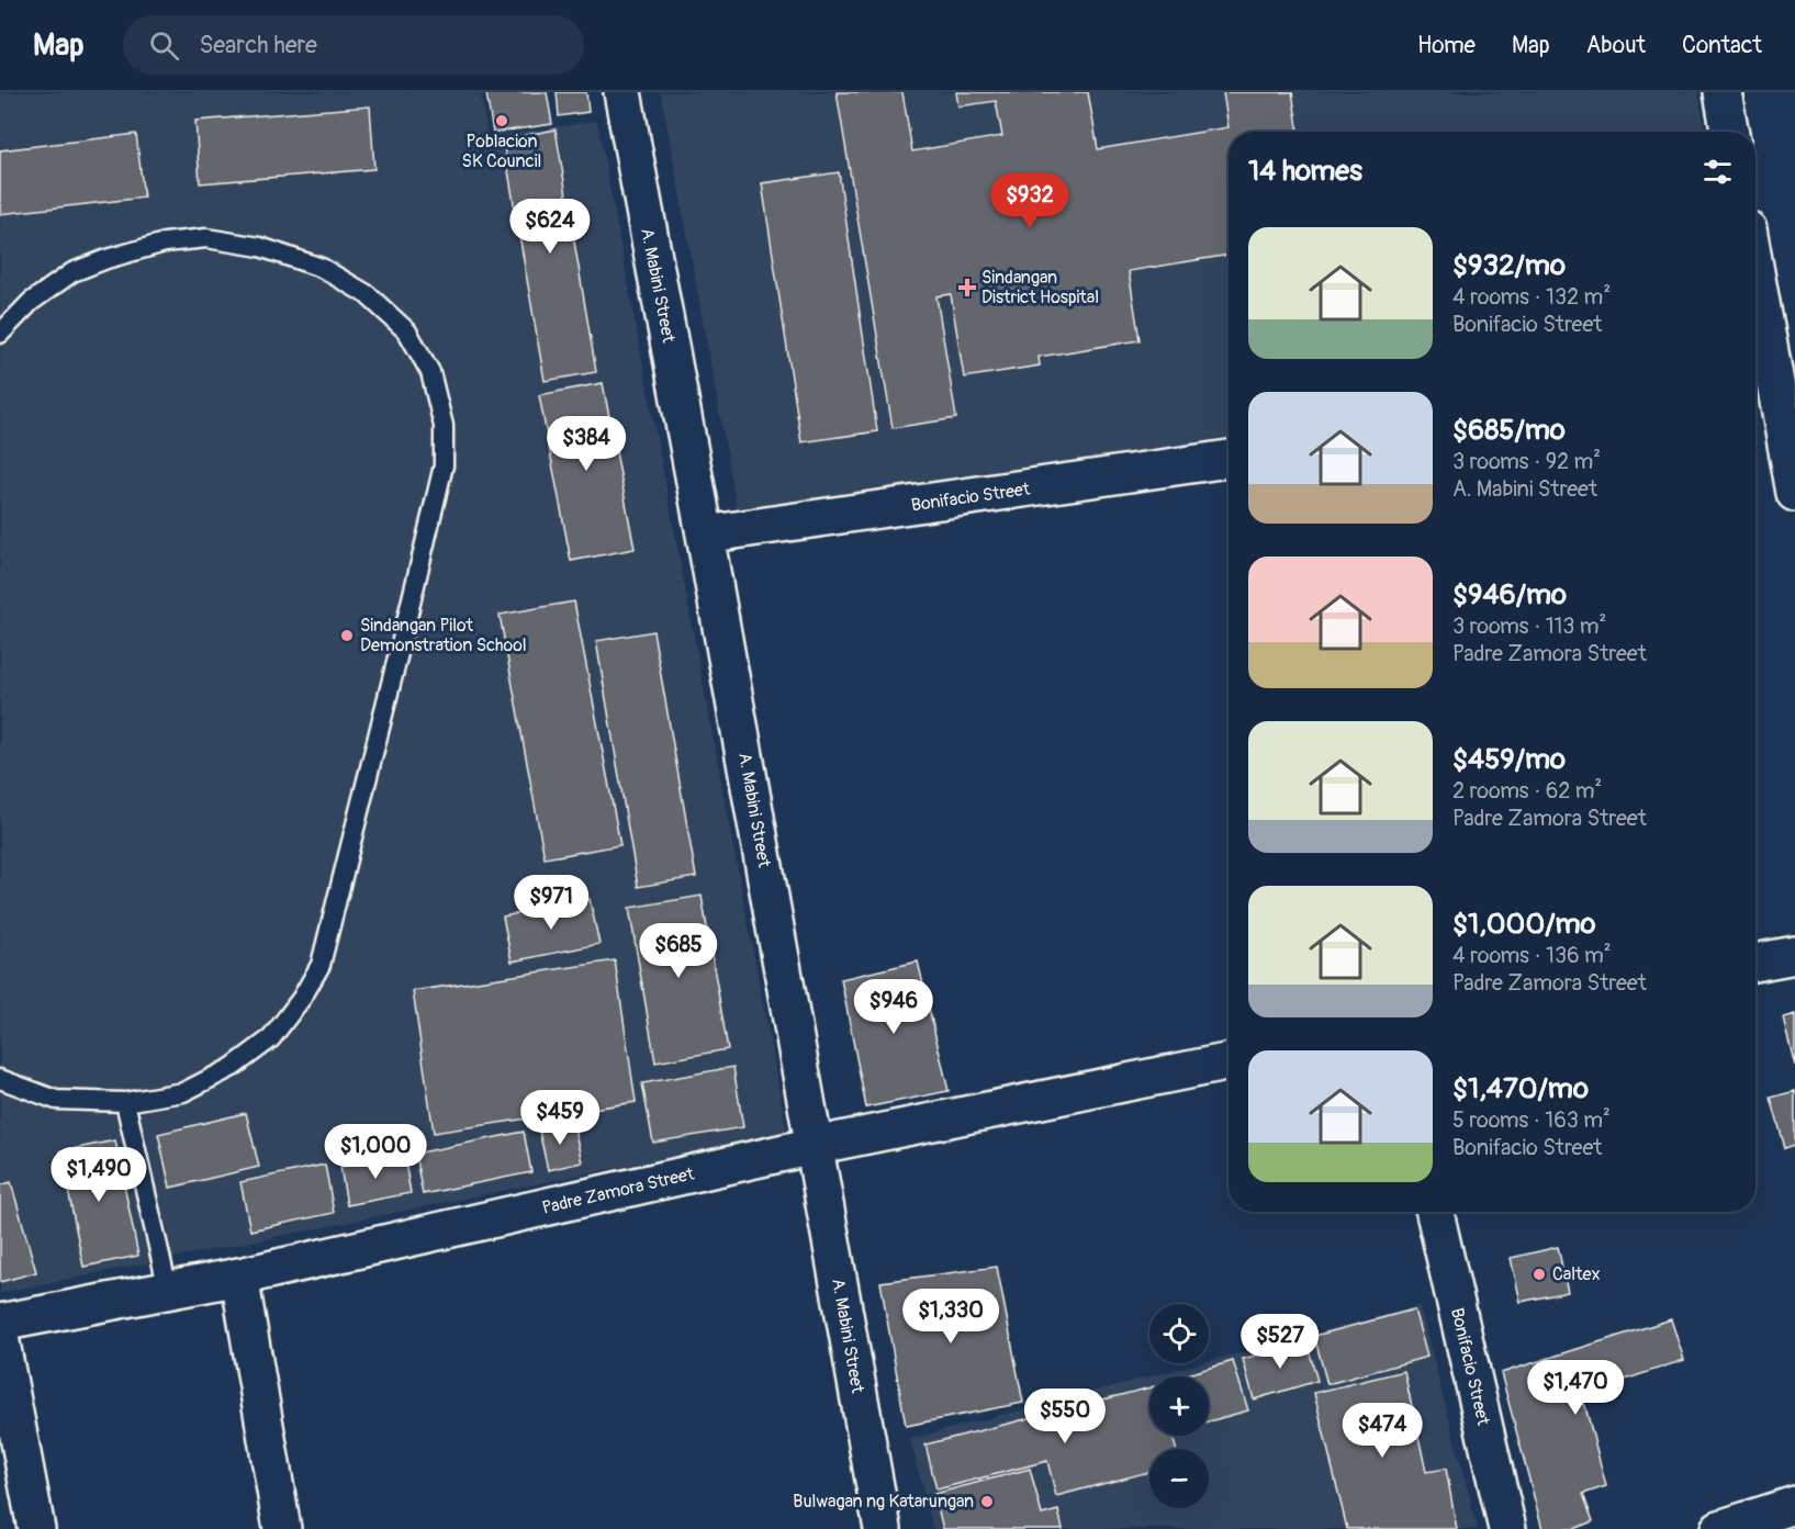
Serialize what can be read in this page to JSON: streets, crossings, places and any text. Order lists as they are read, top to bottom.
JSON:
{
  "streets": {
    "street": ["A. Mabini Street", "Bonifacio Street", "Padre Zamora Street"]
  },
  "crossings": [
    ["A. Mabini Street", "Bonifacio Street"],
    ["A. Mabini Street", "Padre Zamora Street"]
  ],
  "places": {
    "other": [
      "Poblacion SK Council",
      "Sindangan Pilot Demonstration School",
      "Caltex",
      "Bulwagan ng Katarungan"
    ],
    "health": ["Sindangan District Hospital"]
  },
  "page": {
    "header": "Map",
    "search": "Search here",
    "nav": [
      "Home",
      "Map",
      "About",
      "Contact"
    ],
    "heading": "14 homes",
    "price": [
      "$932",
      "$624",
      "$384",
      "$971",
      "$685",
      "$946",
      "$459",
      "$1,000",
      "$1,490",
      "$1,330",
      "$527",
      "$1,470",
      "$550",
      "$474"
    ],
    "list": [
      {
        "name": "$932/mo",
        "note": "4 rooms · 132 m² · Bonifacio Street"
      },
      {
        "name": "$685/mo",
        "note": "3 rooms · 92 m² · A. Mabini Street"
      },
      {
        "name": "$946/mo",
        "note": "3 rooms · 113 m² · Padre Zamora Street"
      },
      {
        "name": "$459/mo",
        "note": "2 rooms · 62 m² · Padre Zamora Street"
      },
      {
        "name": "$1,000/mo",
        "note": "4 rooms · 136 m² · Padre Zamora Street"
      },
      {
        "name": "$1,470/mo",
        "note": "5 rooms · 163 m² · Bonifacio Street"
      }
    ],
    "map_buttons": ["+", "−"]
  }
}
